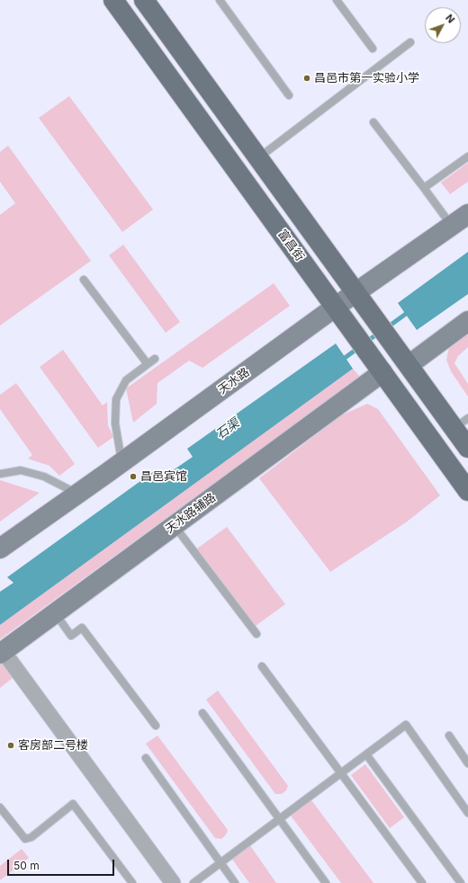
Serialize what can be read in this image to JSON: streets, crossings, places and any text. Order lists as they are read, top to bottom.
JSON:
{
  "streets": {
    "main road": ["富昌街"],
    "street": ["天水路", "天水路辅路"]
  },
  "crossings": [
    ["富昌街", "天水路"],
    ["富昌街", "天水路辅路"]
  ],
  "water": ["石渠"],
  "places": ["昌邑市第一实验小学", "昌邑宾馆", "客房部二号楼"],
  "scale_bar": "50 m",
  "north": "top right"
}
